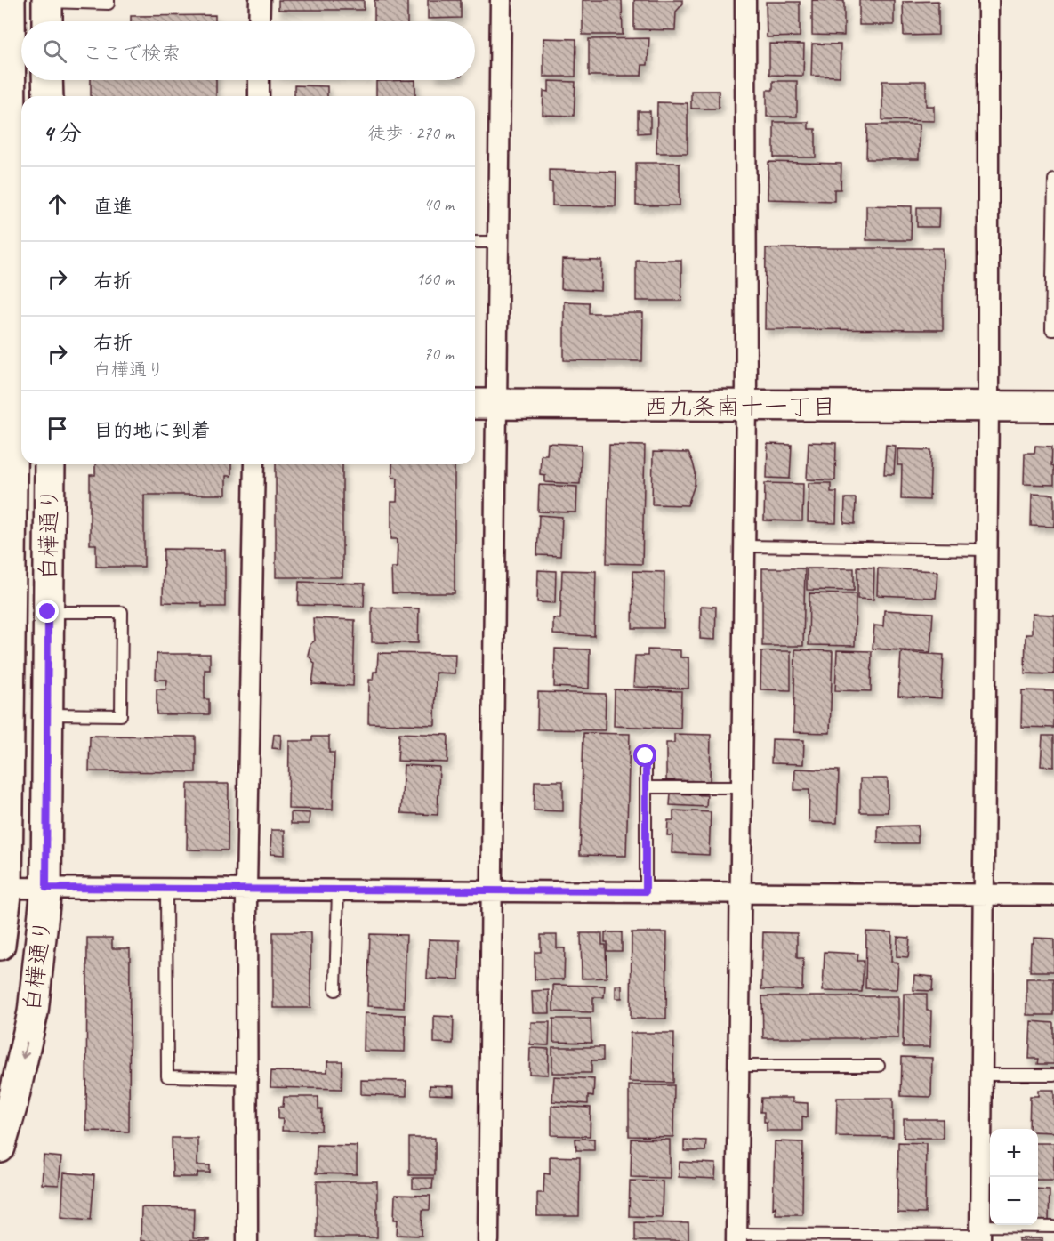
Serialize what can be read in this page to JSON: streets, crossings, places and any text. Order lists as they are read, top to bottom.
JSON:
{
  "streets": {
    "street": ["白樺通り"]
  },
  "districts": ["西九条南十一丁目"],
  "page": {
    "search": "ここで検索",
    "heading": ["4 分", "徒歩 · 270 m"],
    "list": [
      ["直進", "40 m"],
      ["右折", "160 m"],
      ["右折", "白樺通り", "70 m"],
      "目的地に到着"
    ],
    "map_buttons": ["+", "−"]
  }
}
